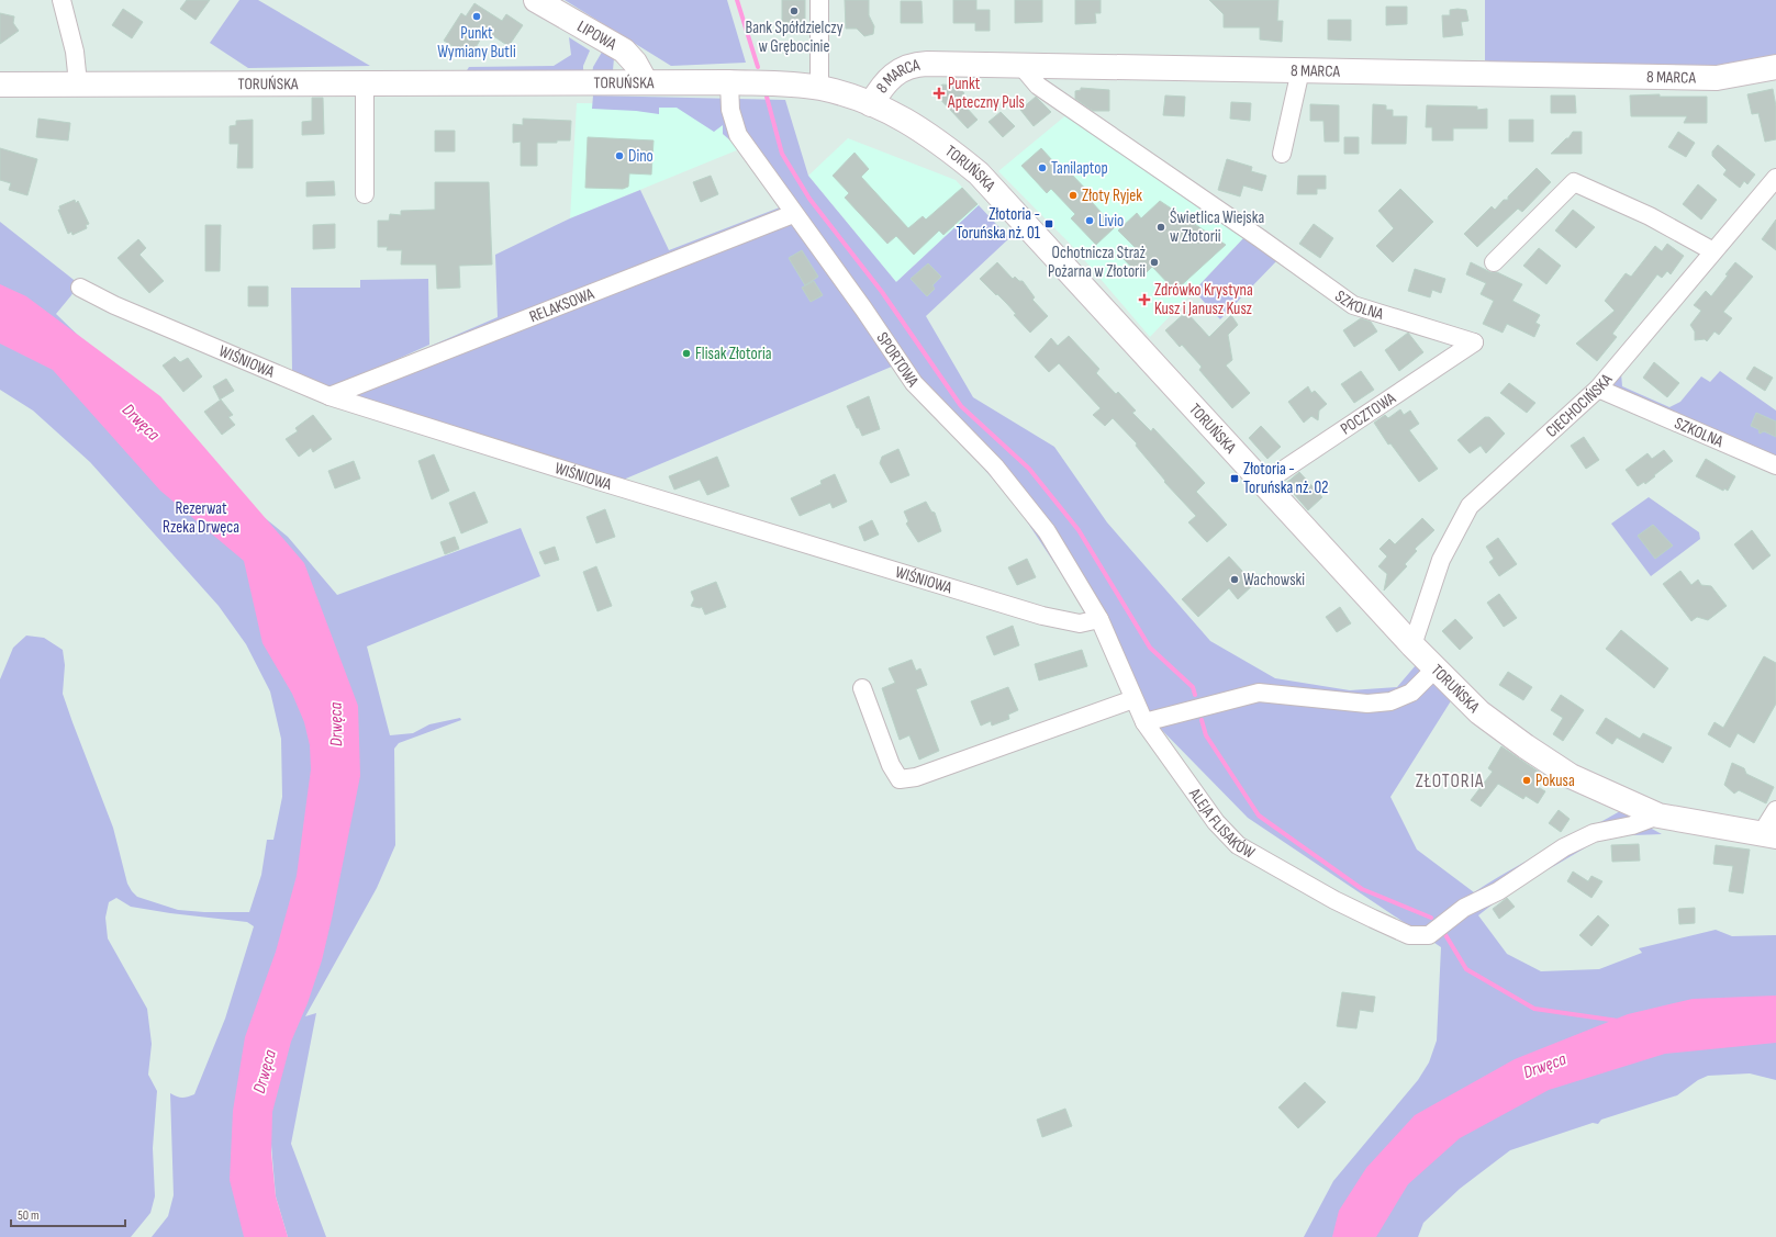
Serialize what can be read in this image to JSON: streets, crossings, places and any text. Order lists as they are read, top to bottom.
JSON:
{
  "streets": {
    "main road": ["LIPOWA", "8 MARCA", "TORUŃSKA"],
    "street": [
      "SZKOLNA",
      "RELAKSOWA",
      "SPORTOWA",
      "WIŚNIOWA",
      "CIECHOCIŃSKA",
      "POCZTOWA",
      "ALEJA FLISAKÓW"
    ]
  },
  "crossings": [
    ["LIPOWA", "TORUŃSKA"],
    ["8 MARCA", "TORUŃSKA"],
    ["8 MARCA", "SZKOLNA"],
    ["TORUŃSKA", "SPORTOWA"],
    ["TORUŃSKA", "CIECHOCIŃSKA"],
    ["TORUŃSKA", "POCZTOWA"],
    ["TORUŃSKA", "ALEJA FLISAKÓW"],
    ["SZKOLNA", "CIECHOCIŃSKA"],
    ["SZKOLNA", "POCZTOWA"],
    ["RELAKSOWA", "SPORTOWA"],
    ["RELAKSOWA", "WIŚNIOWA"],
    ["SPORTOWA", "WIŚNIOWA"],
    ["SPORTOWA", "ALEJA FLISAKÓW"],
    ["WIŚNIOWA", "ALEJA FLISAKÓW"]
  ],
  "districts": ["ZŁOTORIA"],
  "water": ["Drwęca"],
  "parks": ["Rezerwat Rzeka Drwęca"],
  "places": {
    "other": [
      "Bank Spółdzielczy w Grębocinie",
      "Punkt Wymiany Butli",
      "Dino",
      "Tanilaptop",
      "Złoty Ryjek",
      "Livio",
      "Świetlica Wiejska w Złotorii",
      "Ochotnicza Straż Pożarna w Złotorii",
      "Flisak Złotoria",
      "Wachowski",
      "Pokusa"
    ],
    "health": ["Punkt Apteczny Puls", "Zdrówko Krystyna Kusz i Janusz Kusz"],
    "transit": ["Złotoria - Toruńska nż. 01", "Złotoria - Toruńska nż. 02"]
  },
  "scale_bar": "50 m"
}
